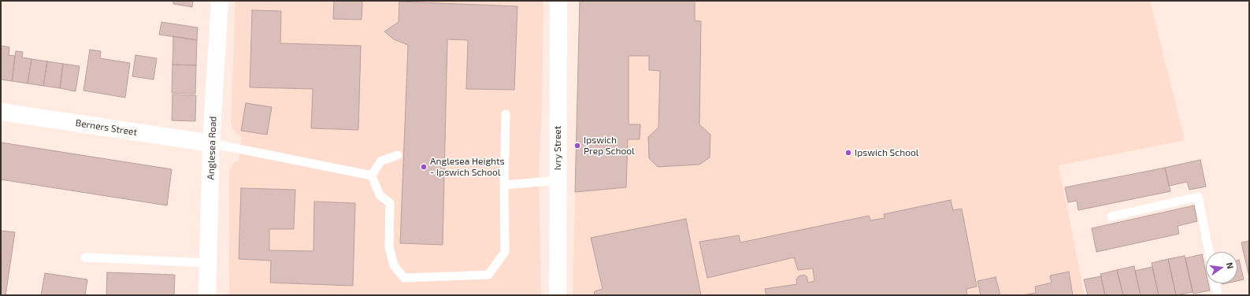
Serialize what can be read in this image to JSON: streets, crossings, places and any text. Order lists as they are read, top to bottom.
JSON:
{
  "streets": {
    "street": ["Berners Street", "Anglesea Road", "Ivry Street"]
  },
  "crossings": [
    ["Berners Street", "Anglesea Road"]
  ],
  "places": ["Ipswich Prep School", "Ipswich School", "Anglesea Heights - Ipswich School"],
  "north": "right"
}
